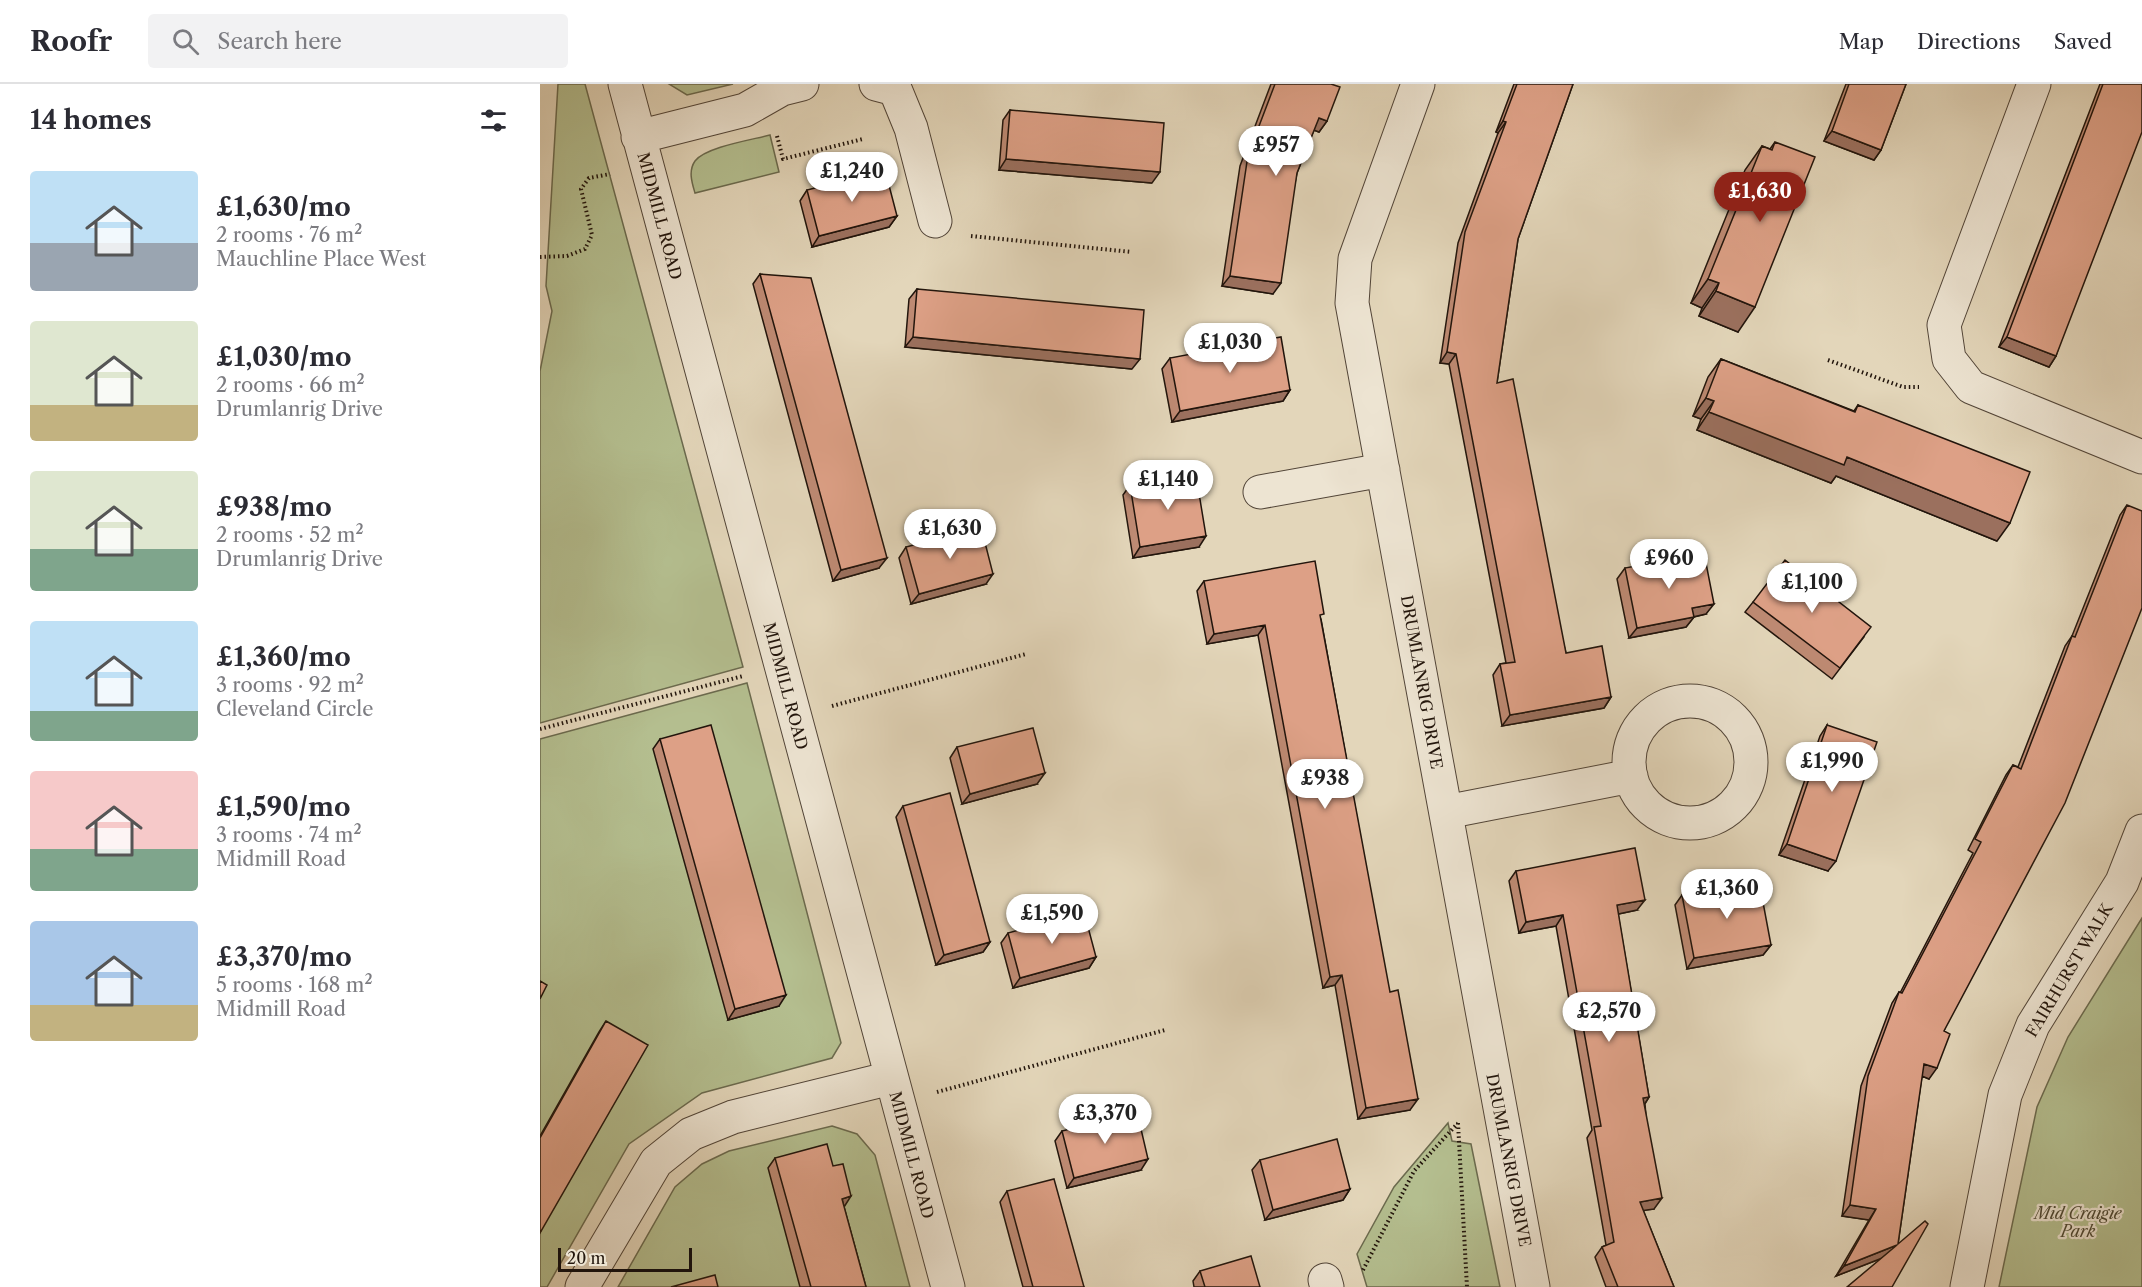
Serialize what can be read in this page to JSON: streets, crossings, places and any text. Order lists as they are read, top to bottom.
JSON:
{
  "streets": {
    "street": ["MIDMILL ROAD", "DRUMLANRIG DRIVE", "FAIRHURST WALK"]
  },
  "parks": ["Mid Craigie Park"],
  "scale_bar": "20 m",
  "page": {
    "header": "Roofr",
    "search": "Search here",
    "nav": ["Map", "Directions", "Saved"],
    "heading": "14 homes",
    "price": [
      "£957",
      "£1,240",
      "£1,630",
      "£1,030",
      "£1,140",
      "£1,630",
      "£960",
      "£1,100",
      "£1,990",
      "£938",
      "£1,360",
      "£1,590",
      "£2,570",
      "£3,370"
    ],
    "list": [
      {
        "name": "£1,630/mo",
        "note": "2 rooms · 76 m² · Mauchline Place West"
      },
      {
        "name": "£1,030/mo",
        "note": "2 rooms · 66 m² · Drumlanrig Drive"
      },
      {
        "name": "£938/mo",
        "note": "2 rooms · 52 m² · Drumlanrig Drive"
      },
      {
        "name": "£1,360/mo",
        "note": "3 rooms · 92 m² · Cleveland Circle"
      },
      {
        "name": "£1,590/mo",
        "note": "3 rooms · 74 m² · Midmill Road"
      },
      {
        "name": "£3,370/mo",
        "note": "5 rooms · 168 m² · Midmill Road"
      }
    ],
    "scale": "20 m"
  }
}
